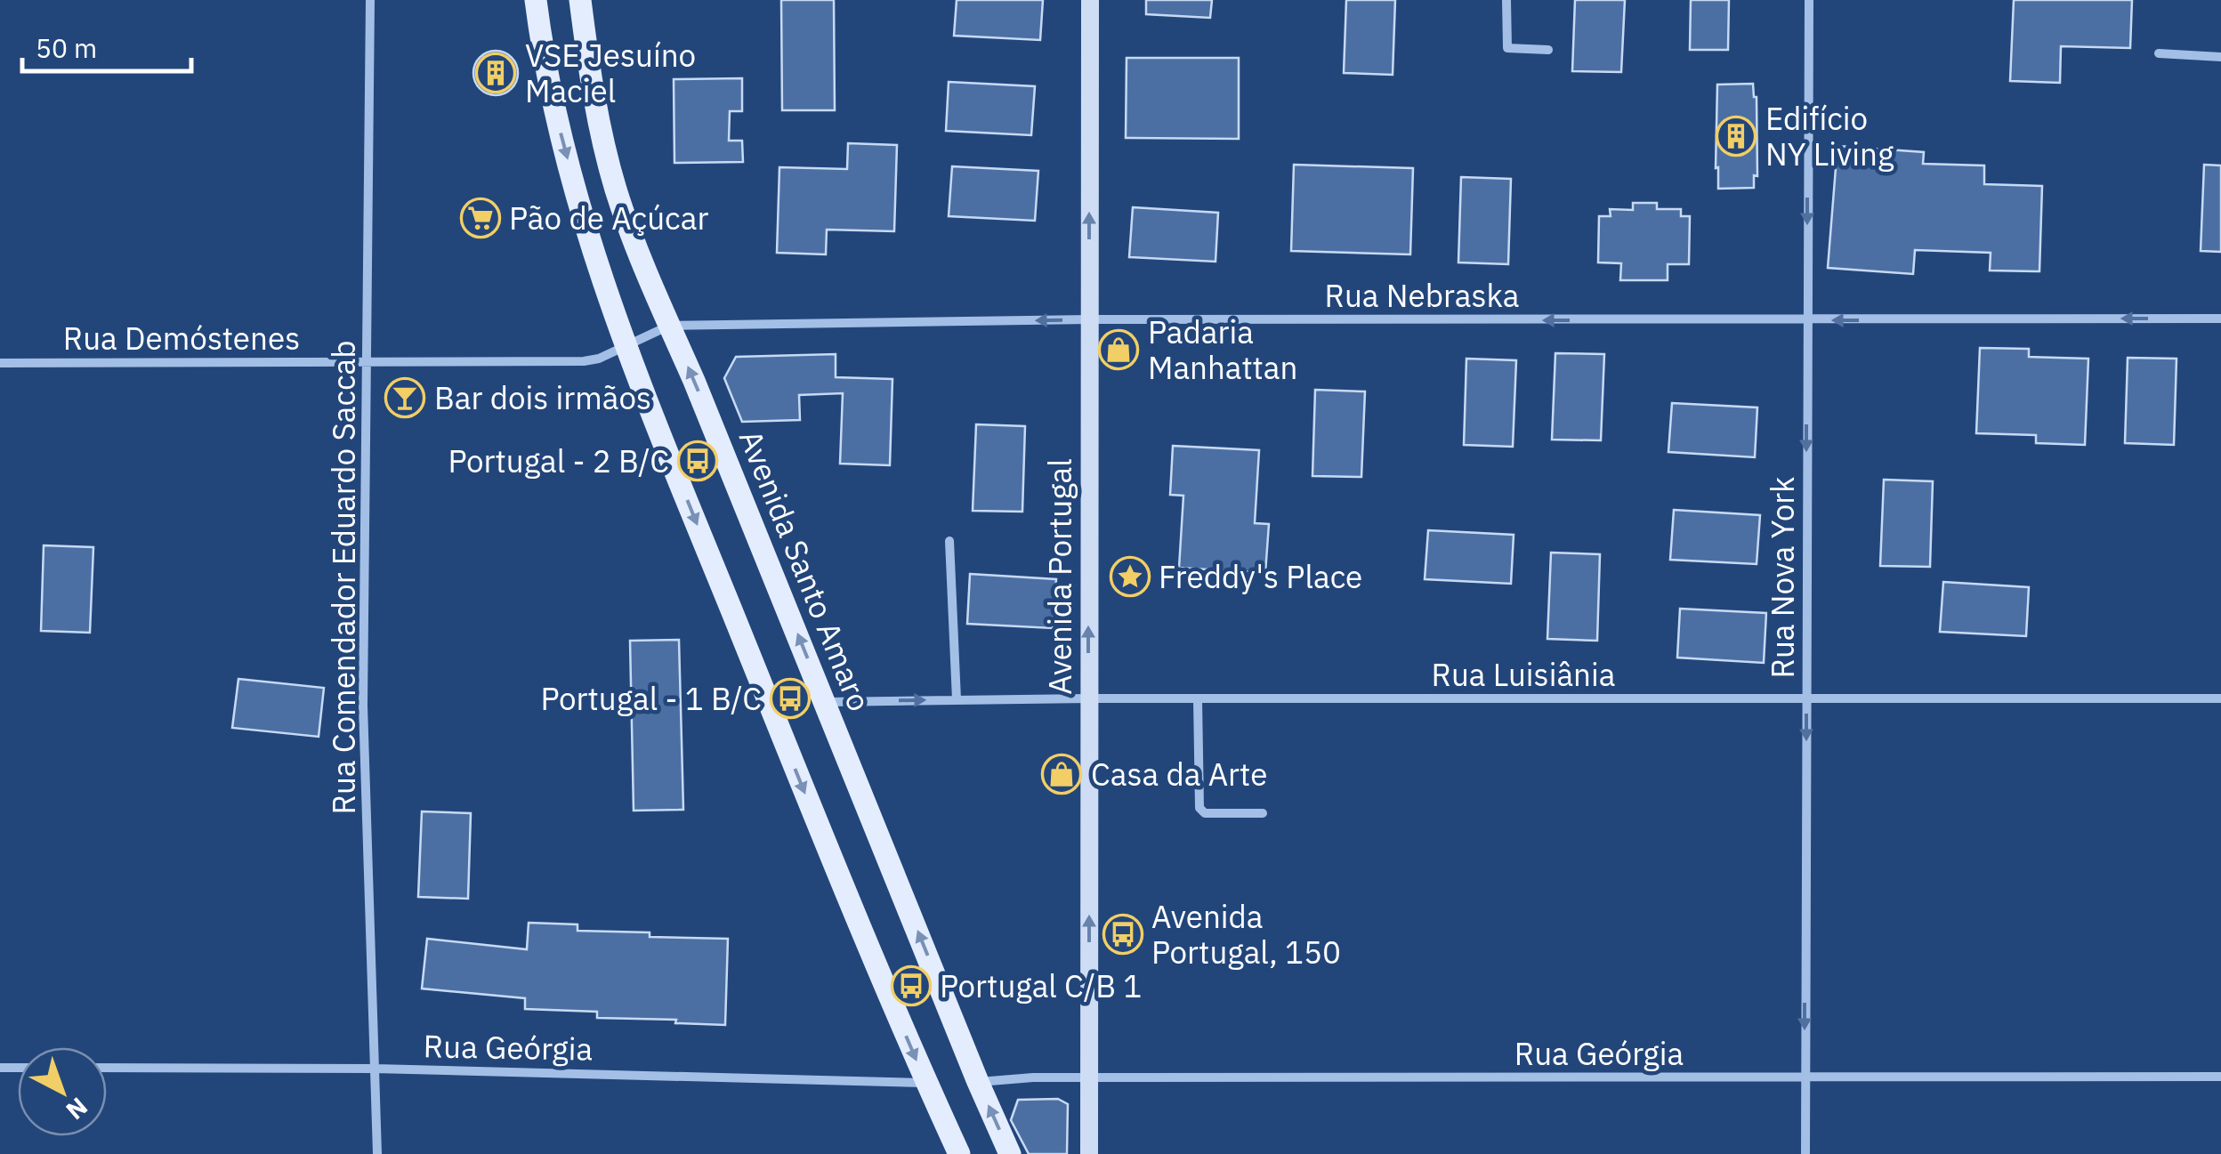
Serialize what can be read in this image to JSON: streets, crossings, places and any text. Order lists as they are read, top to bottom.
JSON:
{
  "streets": {
    "main road": ["Avenida Santo Amaro"],
    "street": [
      "Rua Nebraska",
      "Rua Demóstenes",
      "Avenida Portugal",
      "Rua Comendador Eduardo Saccab",
      "Rua Nova York",
      "Rua Luisiânia",
      "Rua Geórgia"
    ]
  },
  "crossings": [
    ["Rua Nebraska", "Rua Demóstenes"],
    ["Rua Nebraska", "Avenida Santo Amaro"],
    ["Rua Nebraska", "Avenida Portugal"],
    ["Rua Nebraska", "Rua Nova York"],
    ["Rua Demóstenes", "Rua Comendador Eduardo Saccab"],
    ["Avenida Santo Amaro", "Rua Luisiânia"],
    ["Avenida Santo Amaro", "Rua Geórgia"],
    ["Avenida Portugal", "Rua Luisiânia"],
    ["Avenida Portugal", "Rua Geórgia"],
    ["Rua Comendador Eduardo Saccab", "Rua Geórgia"],
    ["Rua Nova York", "Rua Luisiânia"],
    ["Rua Nova York", "Rua Geórgia"]
  ],
  "one_way": ["Rua Nebraska", "Avenida Portugal", "Rua Nova York"],
  "places": {
    "building": ["VSE Jesuíno Maciel", "Edifício NY Living"],
    "supermarket": ["Pão de Açúcar"],
    "shop": ["Padaria Manhattan", "Casa da Arte"],
    "bar": ["Bar dois irmãos"],
    "bus stop": [
      "Portugal - 2 B/C",
      "Portugal - 1 B/C",
      "Avenida Portugal, 150",
      "Portugal C/B 1"
    ],
    "place": ["Freddy's Place"]
  },
  "scale_bar": "50 m",
  "north": "bottom right"
}
